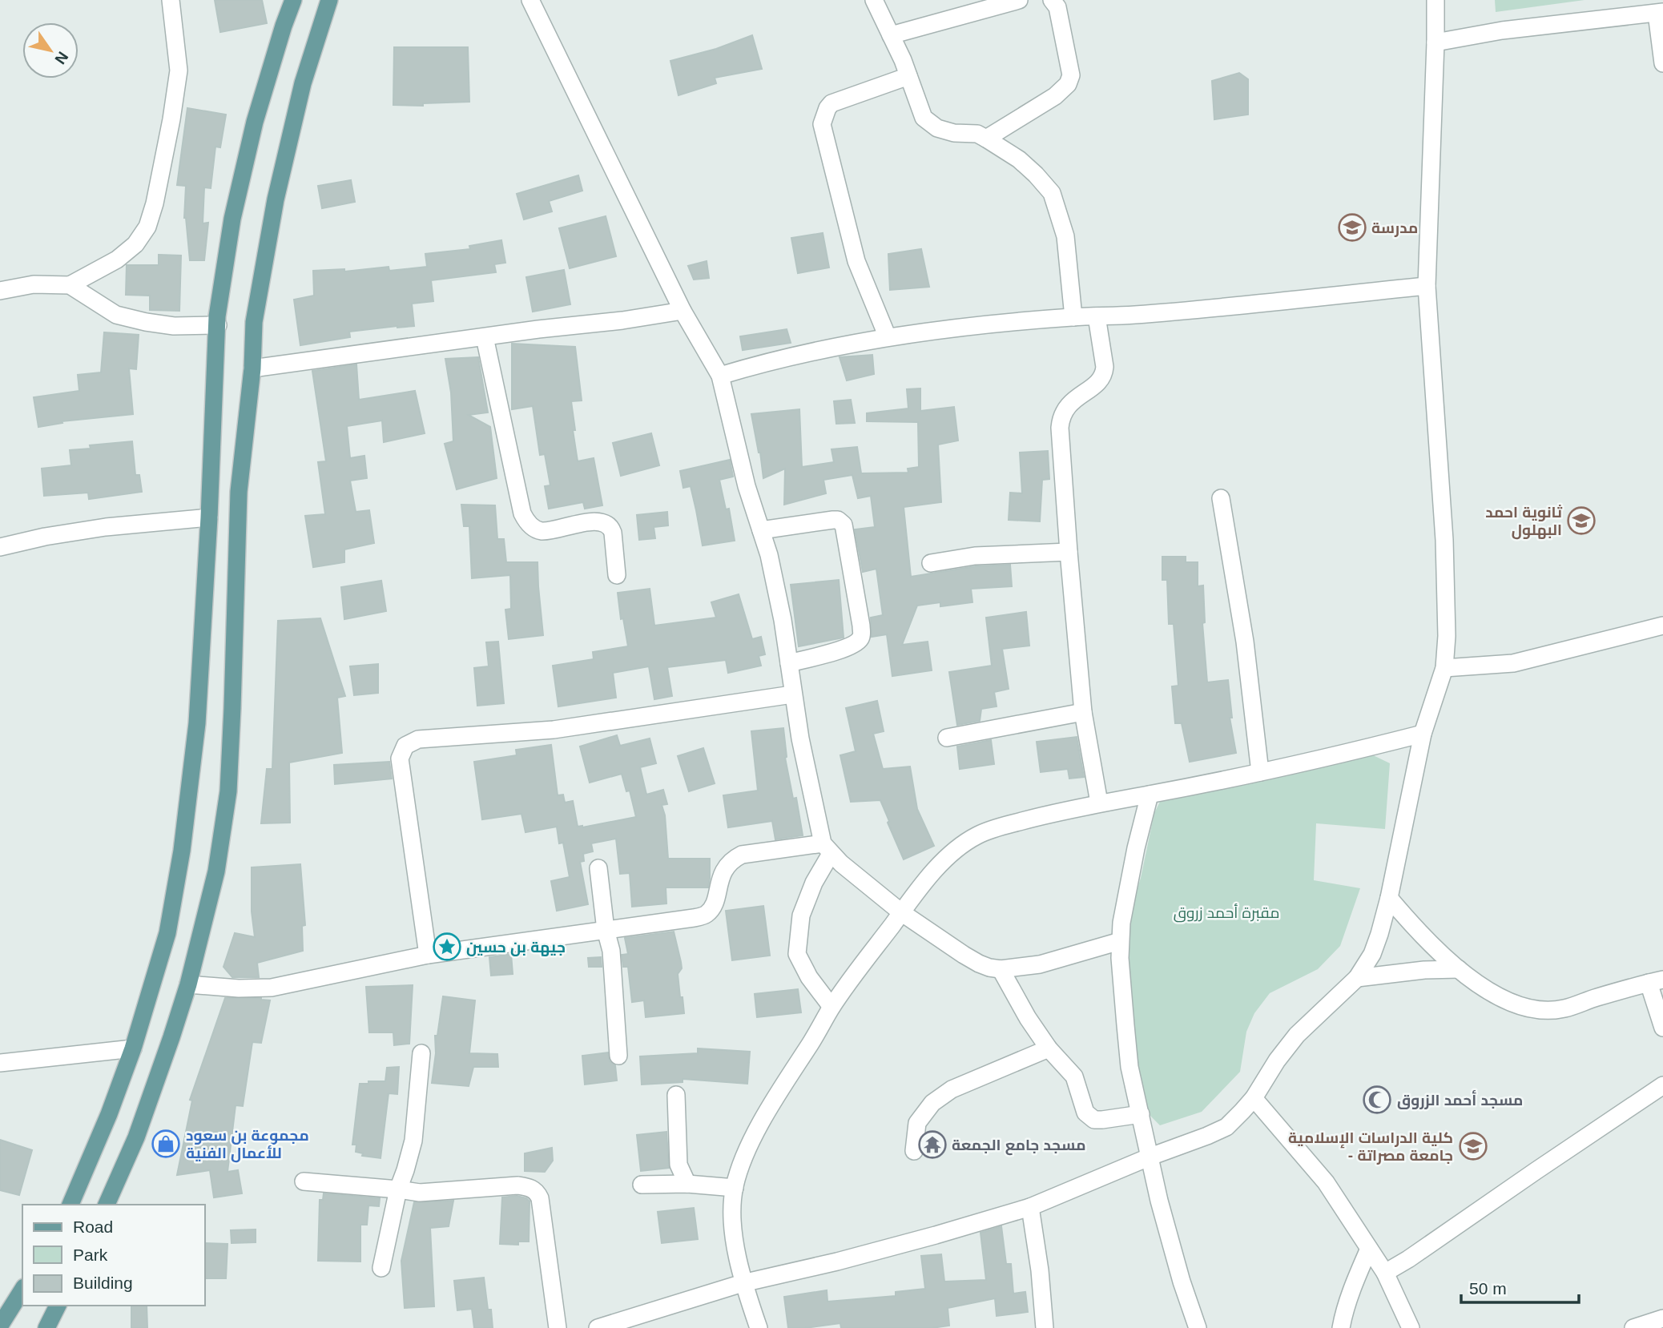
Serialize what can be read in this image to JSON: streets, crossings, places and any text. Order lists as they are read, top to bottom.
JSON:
{
  "parks": ["مقبرة أحمد زروق"],
  "places": {
    "school or university": ["مدرسة", "ثانوية احمد البهلول", "كلية الدراسات الإسلامية - جامعة مصراتة"],
    "place": ["جيهة بن حسين"],
    "mosque": ["مسجد أحمد الزروق"],
    "shop": ["مجموعة بن سعود للأعمال الفنية"],
    "temple": ["مسجد جامع الجمعة"]
  },
  "legend": ["Road", "Park", "Building"],
  "scale_bar": "50 m",
  "north": "bottom right"
}
